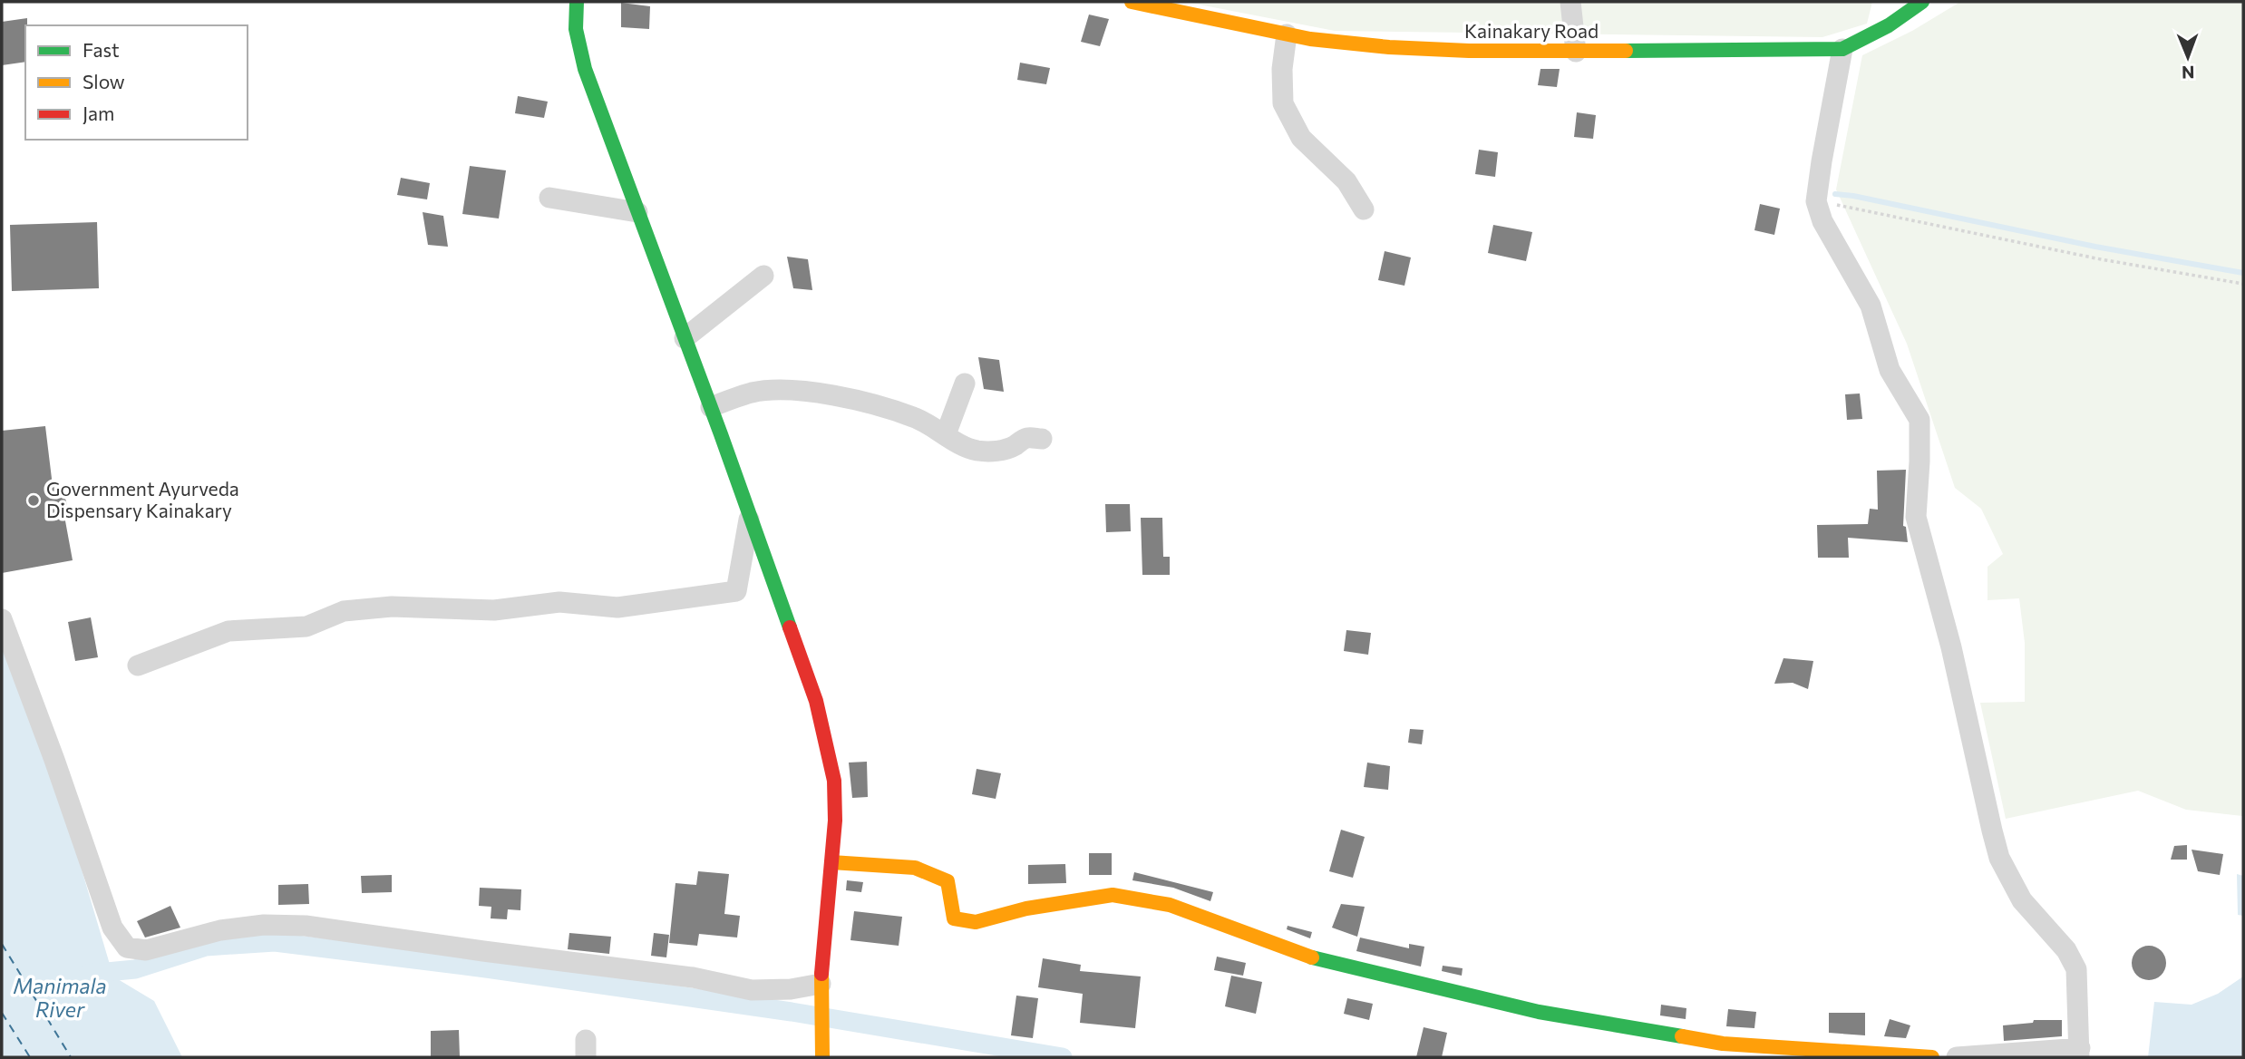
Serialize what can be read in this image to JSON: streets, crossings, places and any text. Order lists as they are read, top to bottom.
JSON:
{
  "streets": {
    "main road": ["Kainakary Road"]
  },
  "water": ["Manimala River"],
  "places": ["Government Ayurveda Dispensary Kainakary"],
  "legend": ["Fast", "Slow", "Jam"],
  "north": "bottom"
}
